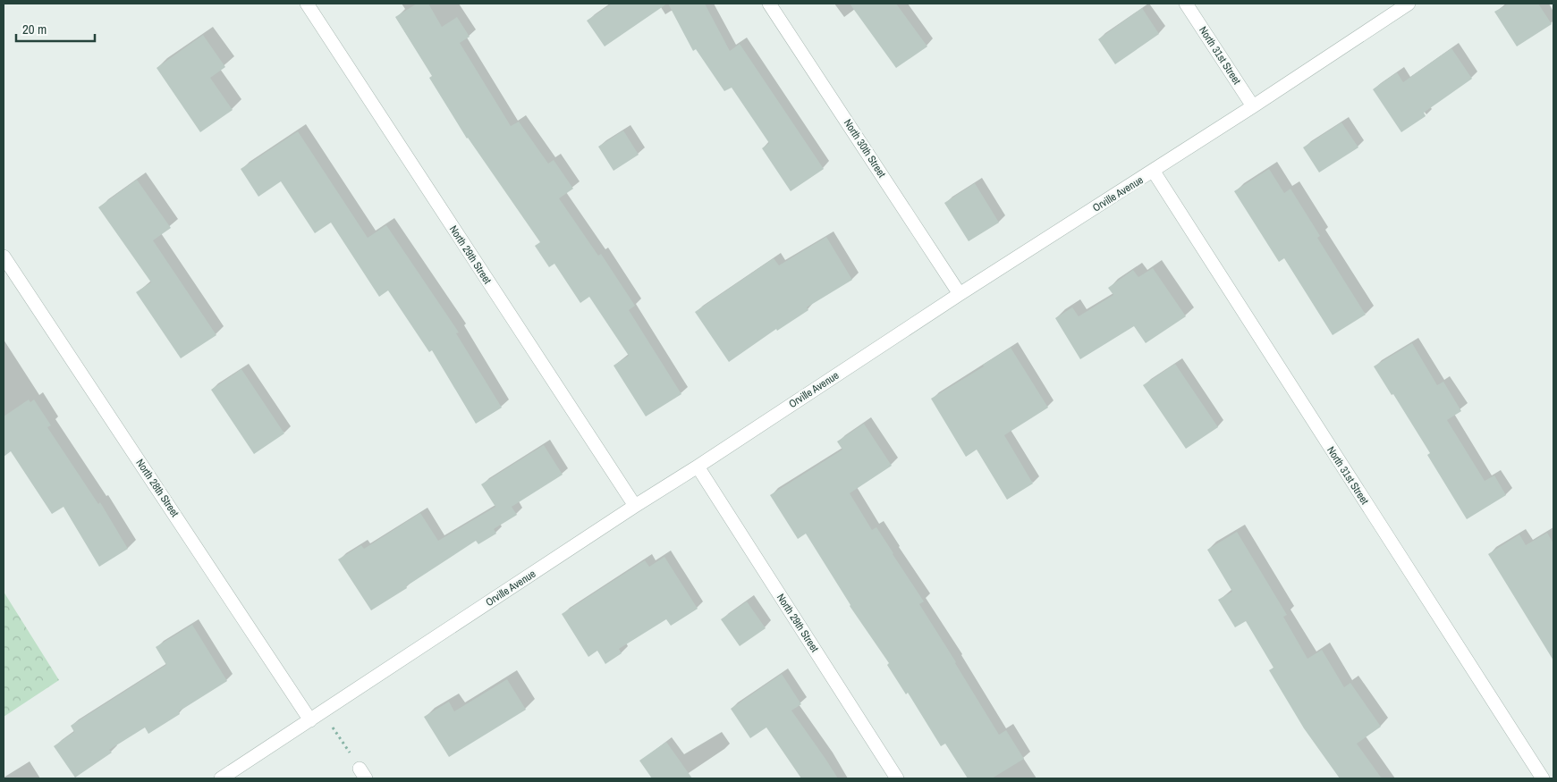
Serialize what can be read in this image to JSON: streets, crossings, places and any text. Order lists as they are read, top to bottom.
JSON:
{
  "streets": {
    "street": [
      "North 31st Street",
      "North 30th Street",
      "Orville Avenue",
      "North 29th Street",
      "North 28th Street"
    ]
  },
  "crossings": [
    ["North 31st Street", "Orville Avenue"],
    ["North 30th Street", "Orville Avenue"],
    ["Orville Avenue", "North 29th Street"],
    ["Orville Avenue", "North 28th Street"]
  ],
  "scale_bar": "20 m"
}
